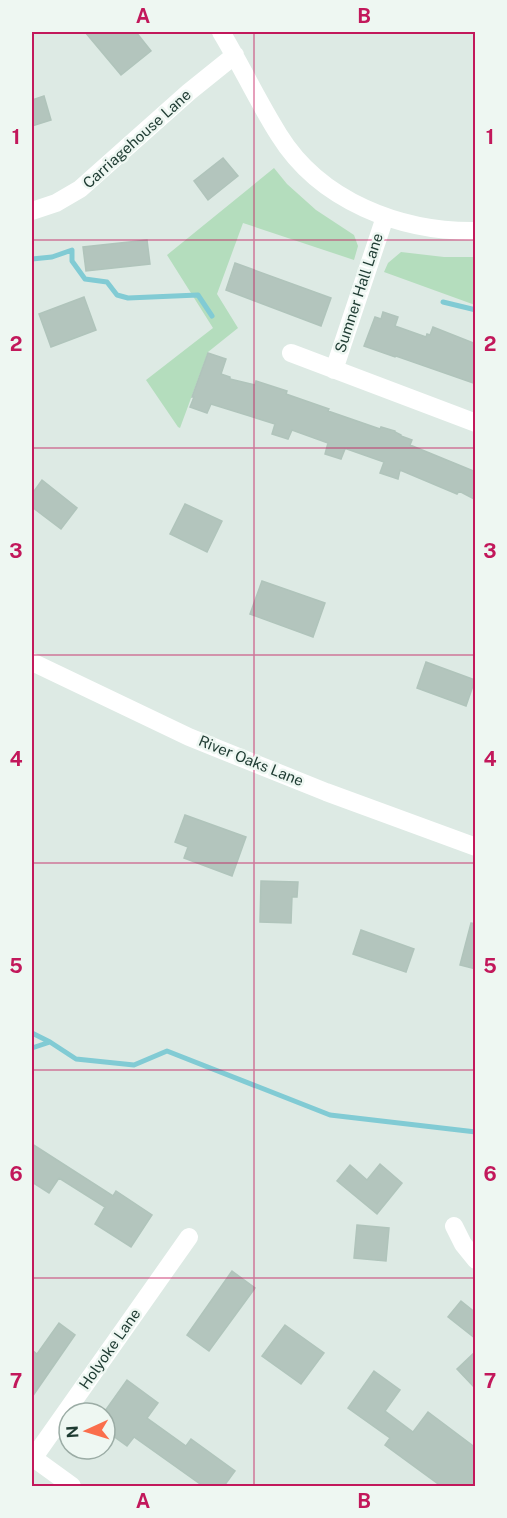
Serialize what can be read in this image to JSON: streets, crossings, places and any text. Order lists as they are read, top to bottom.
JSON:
{
  "streets": {
    "street": [
      "Carriagehouse Lane",
      "Sumner Hall Lane",
      "River Oaks Lane",
      "Holyoke Lane"
    ]
  },
  "north": "left",
  "grid": {
    "columns": ["A", "B"],
    "rows": [
      "1",
      "2",
      "3",
      "4",
      "5",
      "6",
      "7"
    ]
  }
}
